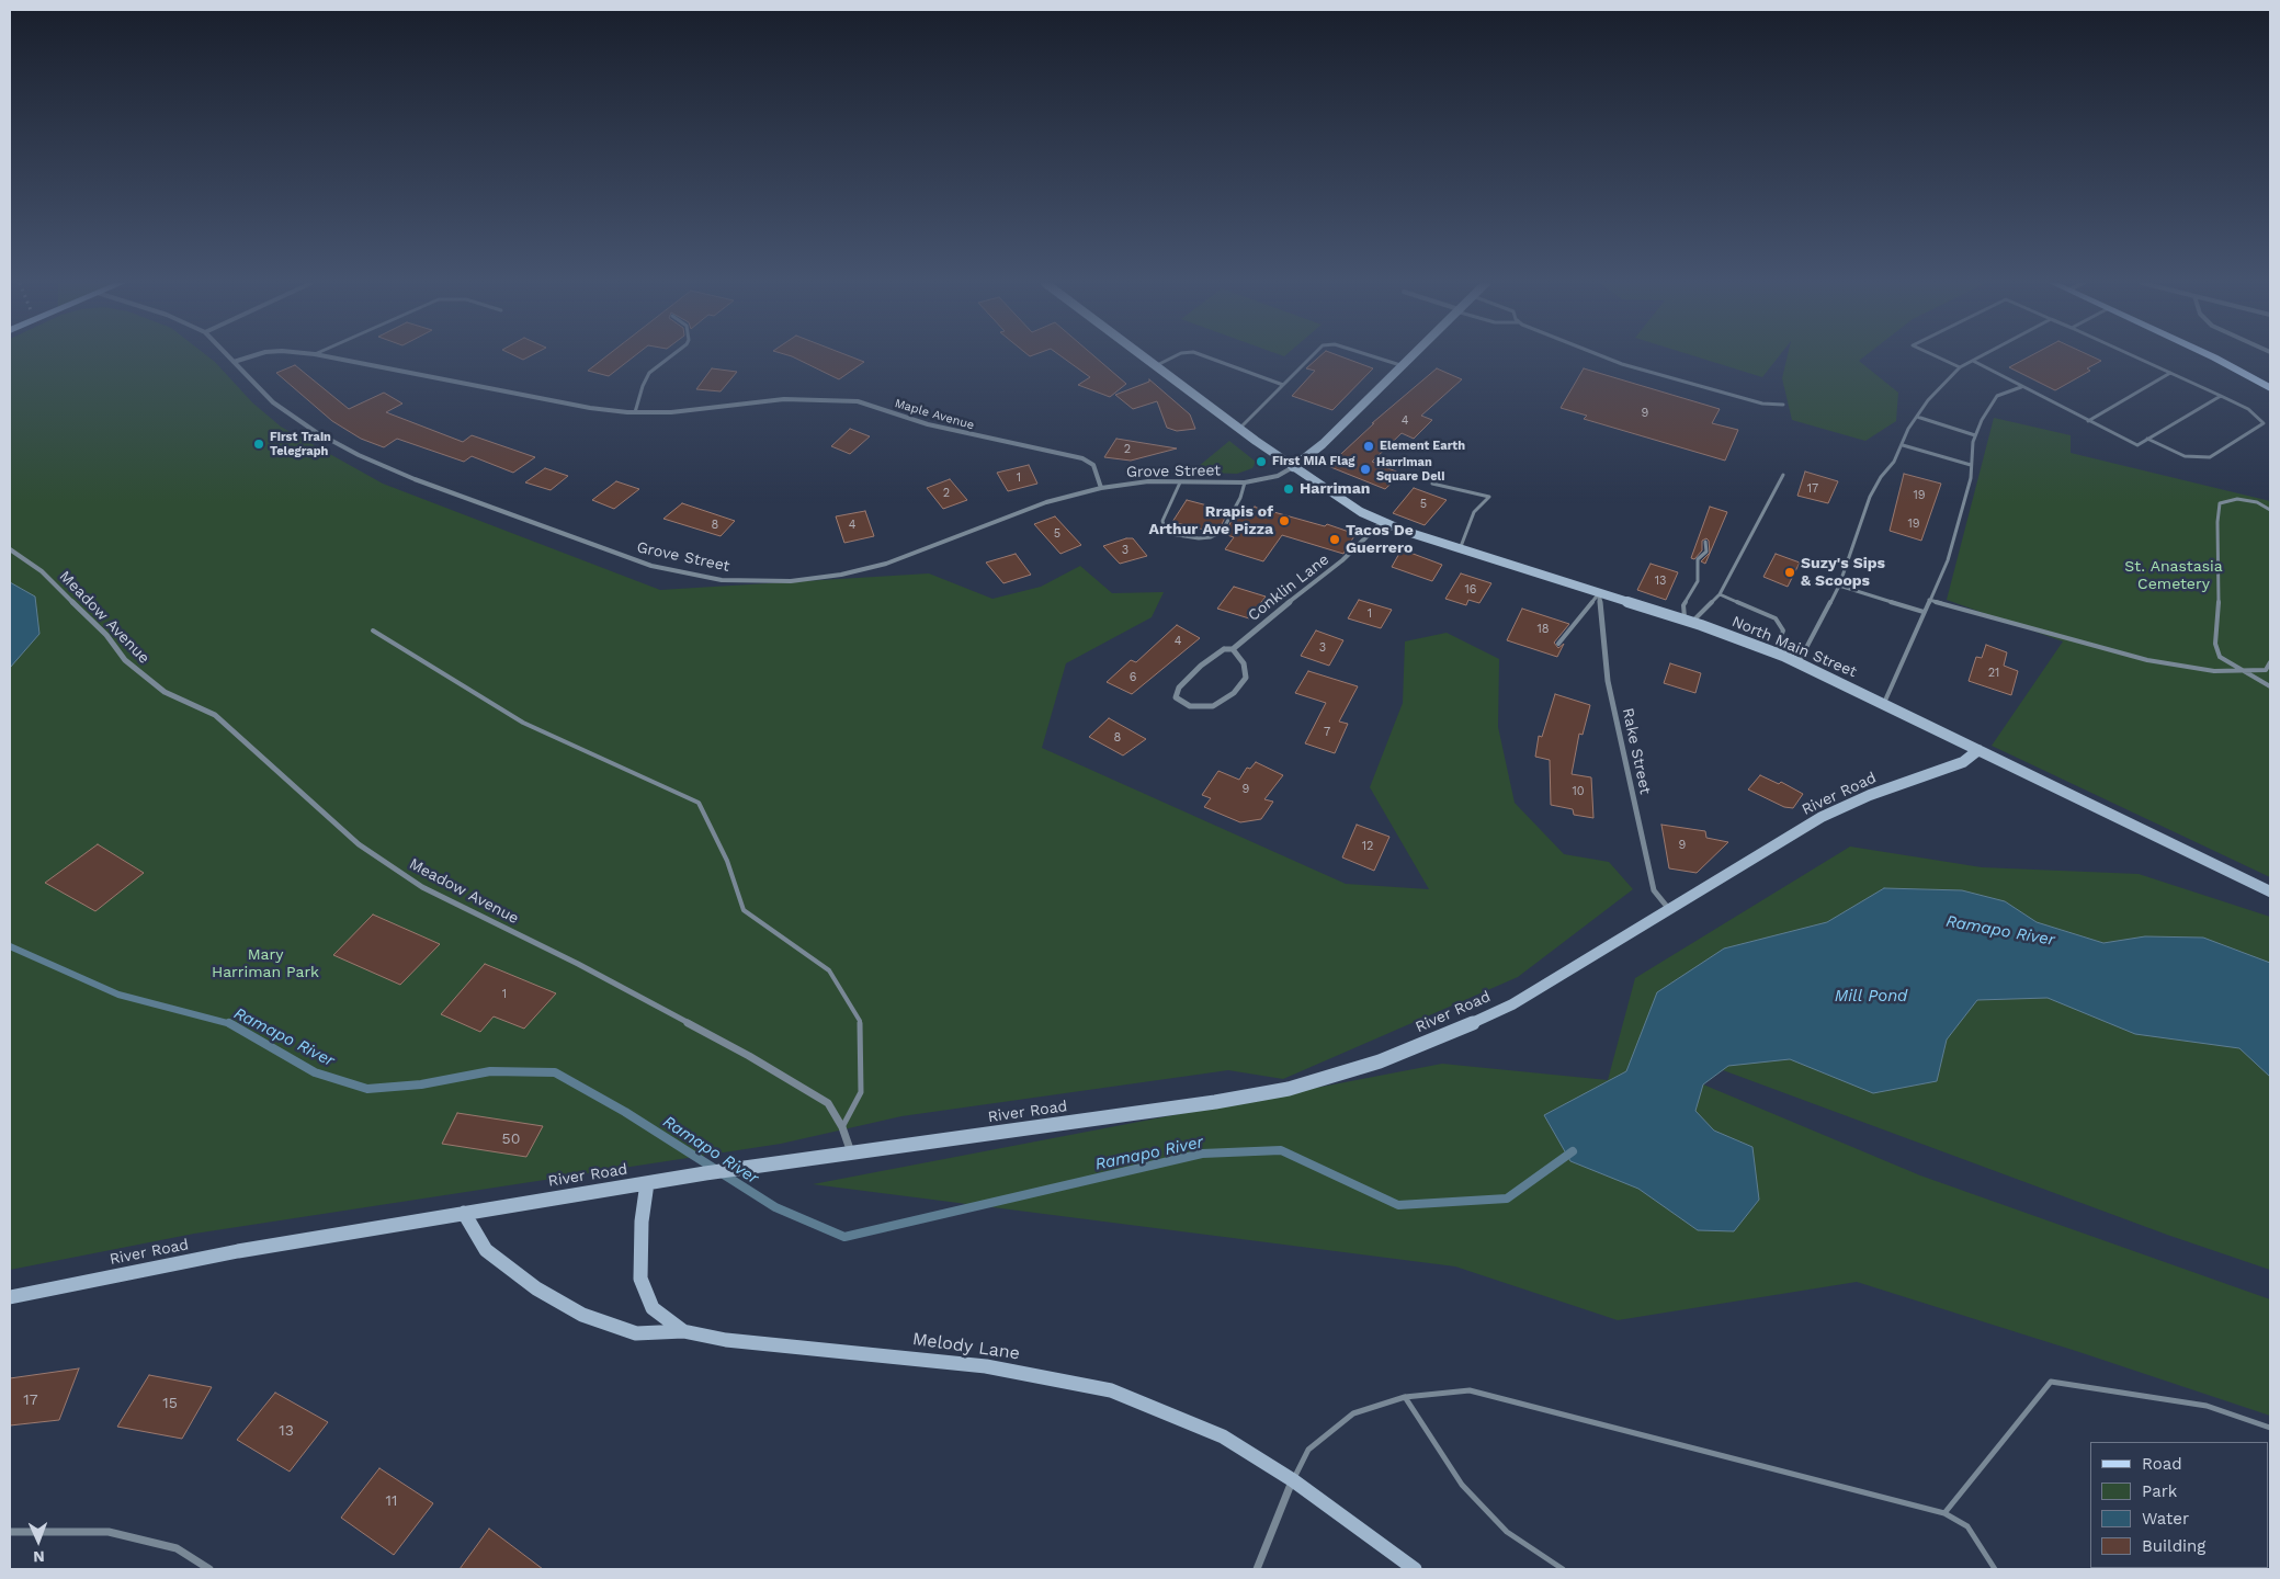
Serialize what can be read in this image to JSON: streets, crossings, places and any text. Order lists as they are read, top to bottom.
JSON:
{
  "streets": {
    "street": [
      "Maple Avenue",
      "Grove Street",
      "Conklin Lane",
      "Meadow Avenue",
      "North Main Street",
      "Rake Street",
      "River Road",
      "Melody Lane"
    ]
  },
  "crossings": [
    ["Maple Avenue", "Grove Street"],
    ["Grove Street", "North Main Street"],
    ["Conklin Lane", "North Main Street"],
    ["Meadow Avenue", "River Road"],
    ["North Main Street", "Rake Street"],
    ["North Main Street", "River Road"],
    ["Rake Street", "River Road"],
    ["River Road", "Melody Lane"]
  ],
  "water": ["Ramapo River", "Mill Pond"],
  "parks": ["St. Anastasia Cemetery", "Mary Harriman Park"],
  "places": [
    "First Train Telegraph",
    "Element Earth",
    "First MIA Flag",
    "Harriman Square Deli",
    "Harriman",
    "Rrapis of Arthur Ave Pizza",
    "Tacos De Guerrero",
    "Suzy's Sips & Scoops"
  ],
  "house_numbers": [
    "9",
    "4",
    "2",
    "1",
    "17",
    "2",
    "19",
    "5",
    "19",
    "8",
    "4",
    "5",
    "3",
    "13",
    "16",
    "1",
    "18",
    "4",
    "3",
    "21",
    "6",
    "7",
    "8",
    "9",
    "10",
    "9",
    "12",
    "1",
    "50",
    "17",
    "15",
    "13",
    "11"
  ],
  "legend": [
    "Road",
    "Park",
    "Water",
    "Building"
  ],
  "north": "bottom"
}
